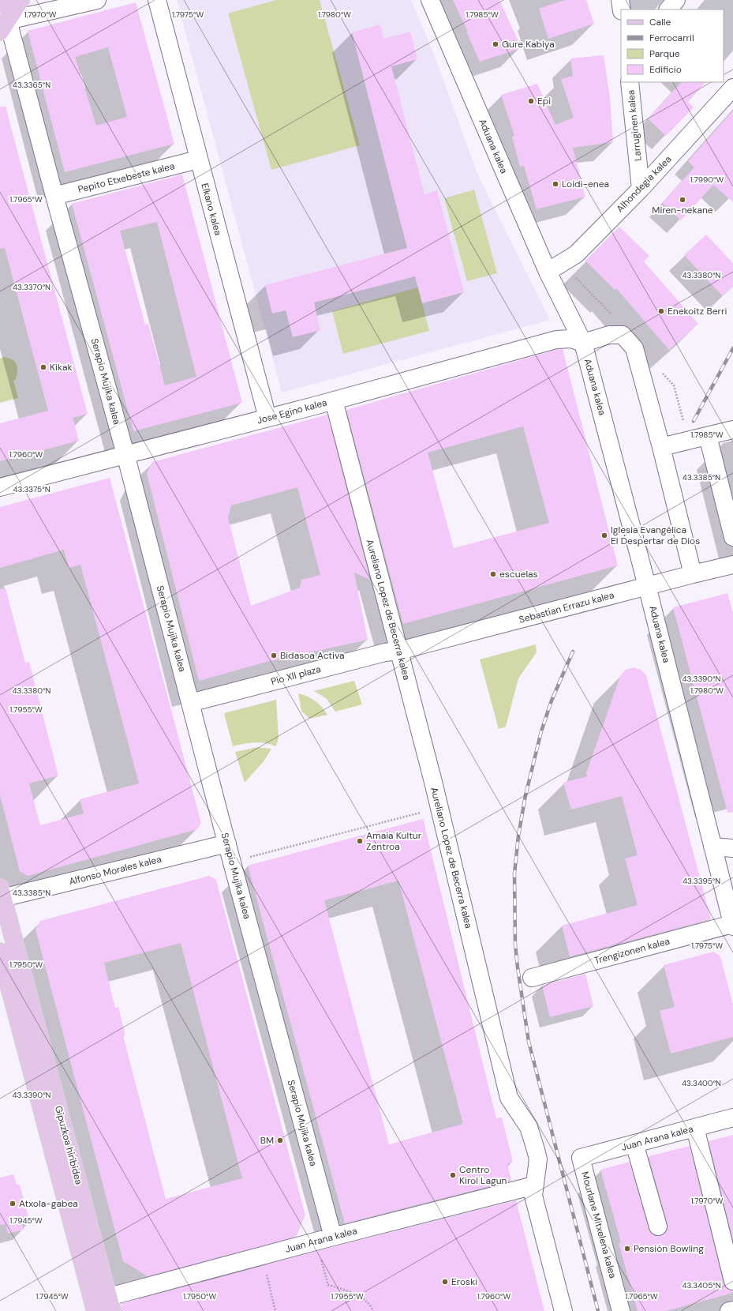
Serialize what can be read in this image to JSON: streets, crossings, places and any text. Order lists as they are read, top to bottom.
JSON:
{
  "streets": {
    "main road": ["Gipuzkoa hiribidea"],
    "street": [
      "Larruginen kalea",
      "Aduana kalea",
      "Pepito Etxebeste kalea",
      "Alhondegia kalea",
      "Elkano kalea",
      "Serapio Mujika kalea",
      "Jose Egino kalea",
      "Sebastian Errazu kalea",
      "Aureliano Lopez de Becerra kalea",
      "Pio XII plaza",
      "Alfonso Morales kalea",
      "Trengizonen kalea",
      "Juan Arana kalea",
      "Mourlane Mitxelena kalea"
    ]
  },
  "crossings": [
    ["Larruginen kalea", "Alhondegia kalea"],
    ["Aduana kalea", "Alhondegia kalea"],
    ["Aduana kalea", "Jose Egino kalea"],
    ["Aduana kalea", "Sebastian Errazu kalea"],
    ["Aduana kalea", "Trengizonen kalea"],
    ["Pepito Etxebeste kalea", "Elkano kalea"],
    ["Pepito Etxebeste kalea", "Serapio Mujika kalea"],
    ["Elkano kalea", "Jose Egino kalea"],
    ["Serapio Mujika kalea", "Jose Egino kalea"],
    ["Serapio Mujika kalea", "Pio XII plaza"],
    ["Serapio Mujika kalea", "Alfonso Morales kalea"],
    ["Serapio Mujika kalea", "Juan Arana kalea"],
    ["Jose Egino kalea", "Aureliano Lopez de Becerra kalea"],
    ["Sebastian Errazu kalea", "Aureliano Lopez de Becerra kalea"],
    ["Sebastian Errazu kalea", "Pio XII plaza"],
    ["Aureliano Lopez de Becerra kalea", "Pio XII plaza"],
    ["Aureliano Lopez de Becerra kalea", "Juan Arana kalea"],
    ["Alfonso Morales kalea", "Gipuzkoa hiribidea"],
    ["Juan Arana kalea", "Gipuzkoa hiribidea"],
    ["Juan Arana kalea", "Mourlane Mitxelena kalea"]
  ],
  "places": [
    "Gure Kabiya",
    "Epi",
    "Loidi-enea",
    "Miren-nekane",
    "Enekoitz Berri",
    "Kikak",
    "Iglesia Evangélica El Despertar de Dios",
    "escuelas",
    "Bidasoa Activa",
    "Amaia Kultur Zentroa",
    "BM",
    "Centro Kirol Lagun",
    "Atxola-gabea",
    "Pensión Bowling",
    "Eroski"
  ],
  "legend": [
    "Calle",
    "Ferrocarril",
    "Parque",
    "Edificio"
  ],
  "coordinates": [
    "1.7975°W",
    "1.7970°W",
    "1.7980°W",
    "1.7985°W",
    "43.3365°N",
    "1.7990°W",
    "1.7965°W",
    "43.3380°N",
    "43.3370°N",
    "1.7960°W",
    "43.3385°N",
    "43.3375°N",
    "43.3390°N",
    "1.7955°W",
    "43.3395°N",
    "1.7950°W",
    "43.3400°N",
    "1.7945°W",
    "43.3405°N"
  ]
}
